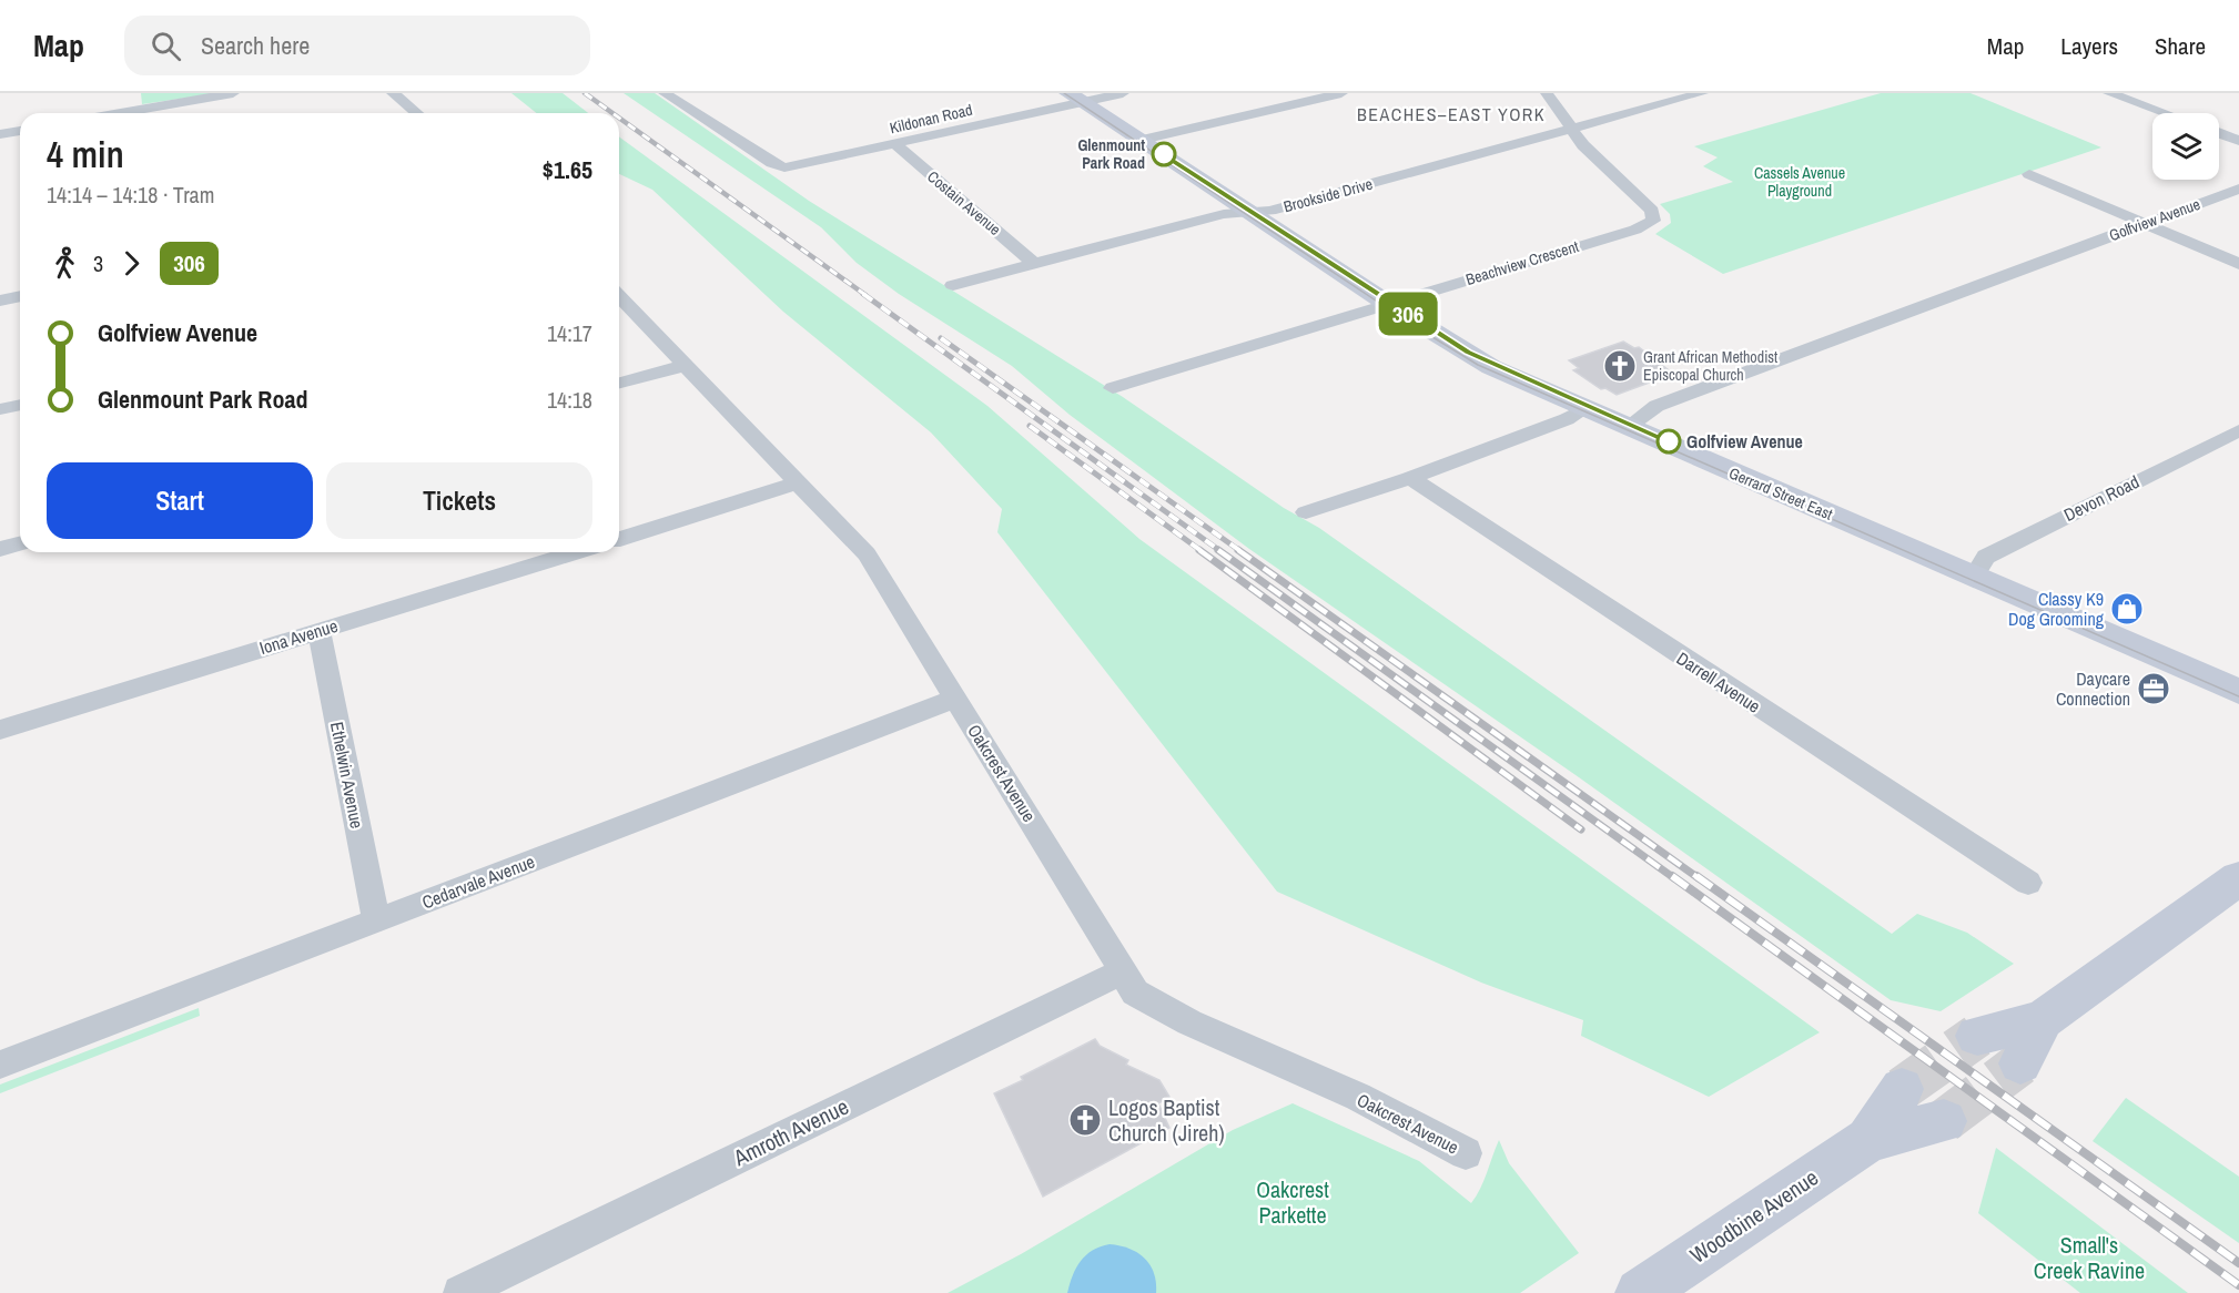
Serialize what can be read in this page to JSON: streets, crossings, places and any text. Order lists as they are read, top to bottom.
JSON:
{
  "streets": {
    "main road": ["Gerrard Street East", "Woodbine Avenue"],
    "street": [
      "Kildonan Road",
      "Brookside Drive",
      "Costain Avenue",
      "Golfview Avenue",
      "Beachview Crescent",
      "Devon Road",
      "Iona Avenue",
      "Darrell Avenue",
      "Oakcrest Avenue",
      "Ethelwin Avenue",
      "Cedarvale Avenue",
      "Amroth Avenue"
    ]
  },
  "crossings": [
    ["Kildonan Road", "Costain Avenue"],
    ["Kildonan Road", "Gerrard Street East"],
    ["Brookside Drive", "Costain Avenue"],
    ["Brookside Drive", "Beachview Crescent"],
    ["Brookside Drive", "Gerrard Street East"],
    ["Golfview Avenue", "Gerrard Street East"],
    ["Beachview Crescent", "Gerrard Street East"],
    ["Gerrard Street East", "Devon Road"],
    ["Iona Avenue", "Ethelwin Avenue"],
    ["Oakcrest Avenue", "Cedarvale Avenue"],
    ["Oakcrest Avenue", "Amroth Avenue"],
    ["Ethelwin Avenue", "Cedarvale Avenue"]
  ],
  "districts": ["BEACHES–EAST YORK"],
  "parks": ["Cassels Avenue Playground", "Oakcrest Parkette", "Small's Creek Ravine"],
  "places": {
    "other": ["Glenmount Park Road", "Golfview Avenue"],
    "church": ["Grant African Methodist Episcopal Church", "Logos Baptist Church (Jireh)"],
    "shop": ["Classy K9 Dog Grooming"],
    "office": ["Daycare Connection"]
  },
  "lines": ["tram line 306"],
  "page": {
    "header": "Map",
    "search": "Search here",
    "nav": ["Map", "Layers", "Share"],
    "on_map": "306",
    "heading": ["4 min", "14:14 – 14:18 · Tram", "$1.65"],
    "legs": ["3", "306"],
    "list": [
      {
        "name": "Golfview Avenue",
        "value": "14:17"
      },
      {
        "name": "Glenmount Park Road",
        "value": "14:18"
      }
    ],
    "buttons": ["Start", "Tickets"]
  }
}
